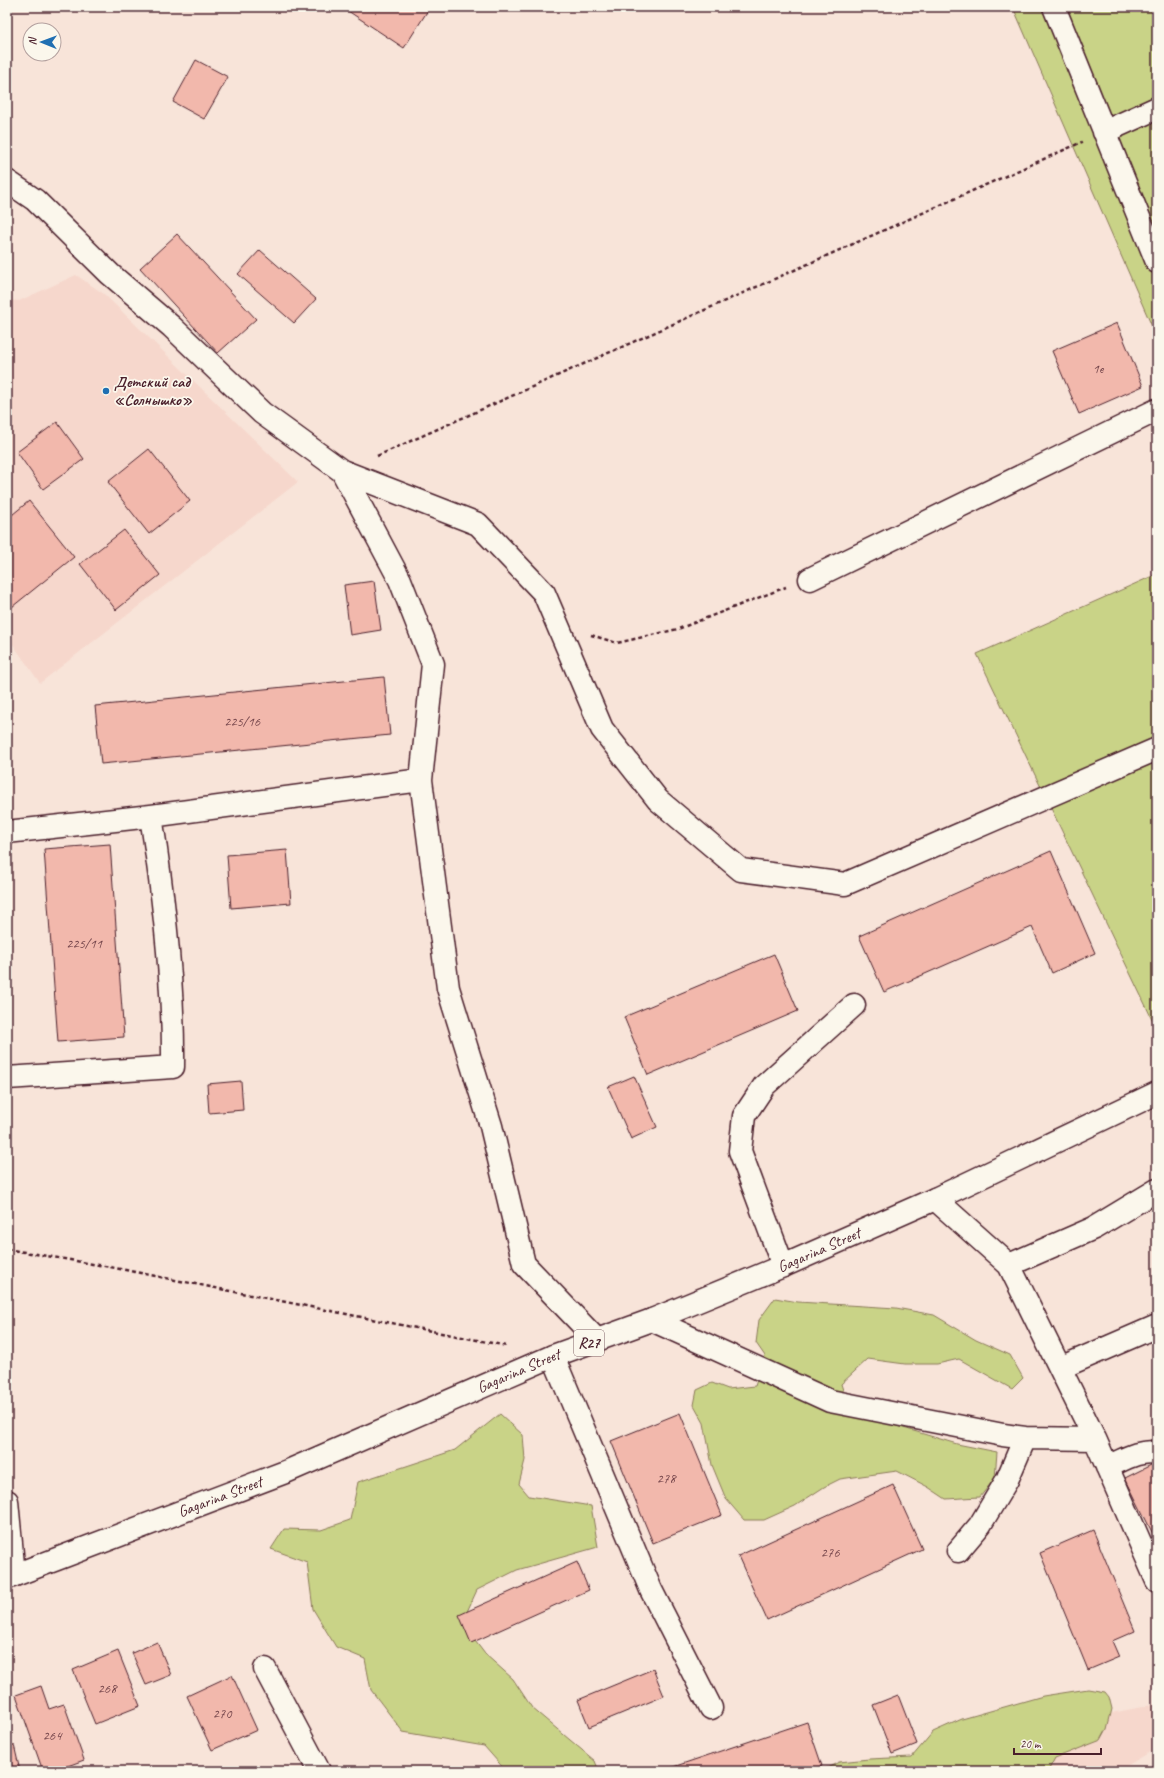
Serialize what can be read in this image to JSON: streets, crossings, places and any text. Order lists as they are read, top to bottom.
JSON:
{
  "streets": {
    "main road": ["Gagarina Street", "R27"]
  },
  "places": ["Детский сад «Солнышко»"],
  "house_numbers": [
    "1е",
    "225/16",
    "225/11",
    "278",
    "276",
    "268",
    "270",
    "264"
  ],
  "scale_bar": "20 m",
  "north": "left"
}
